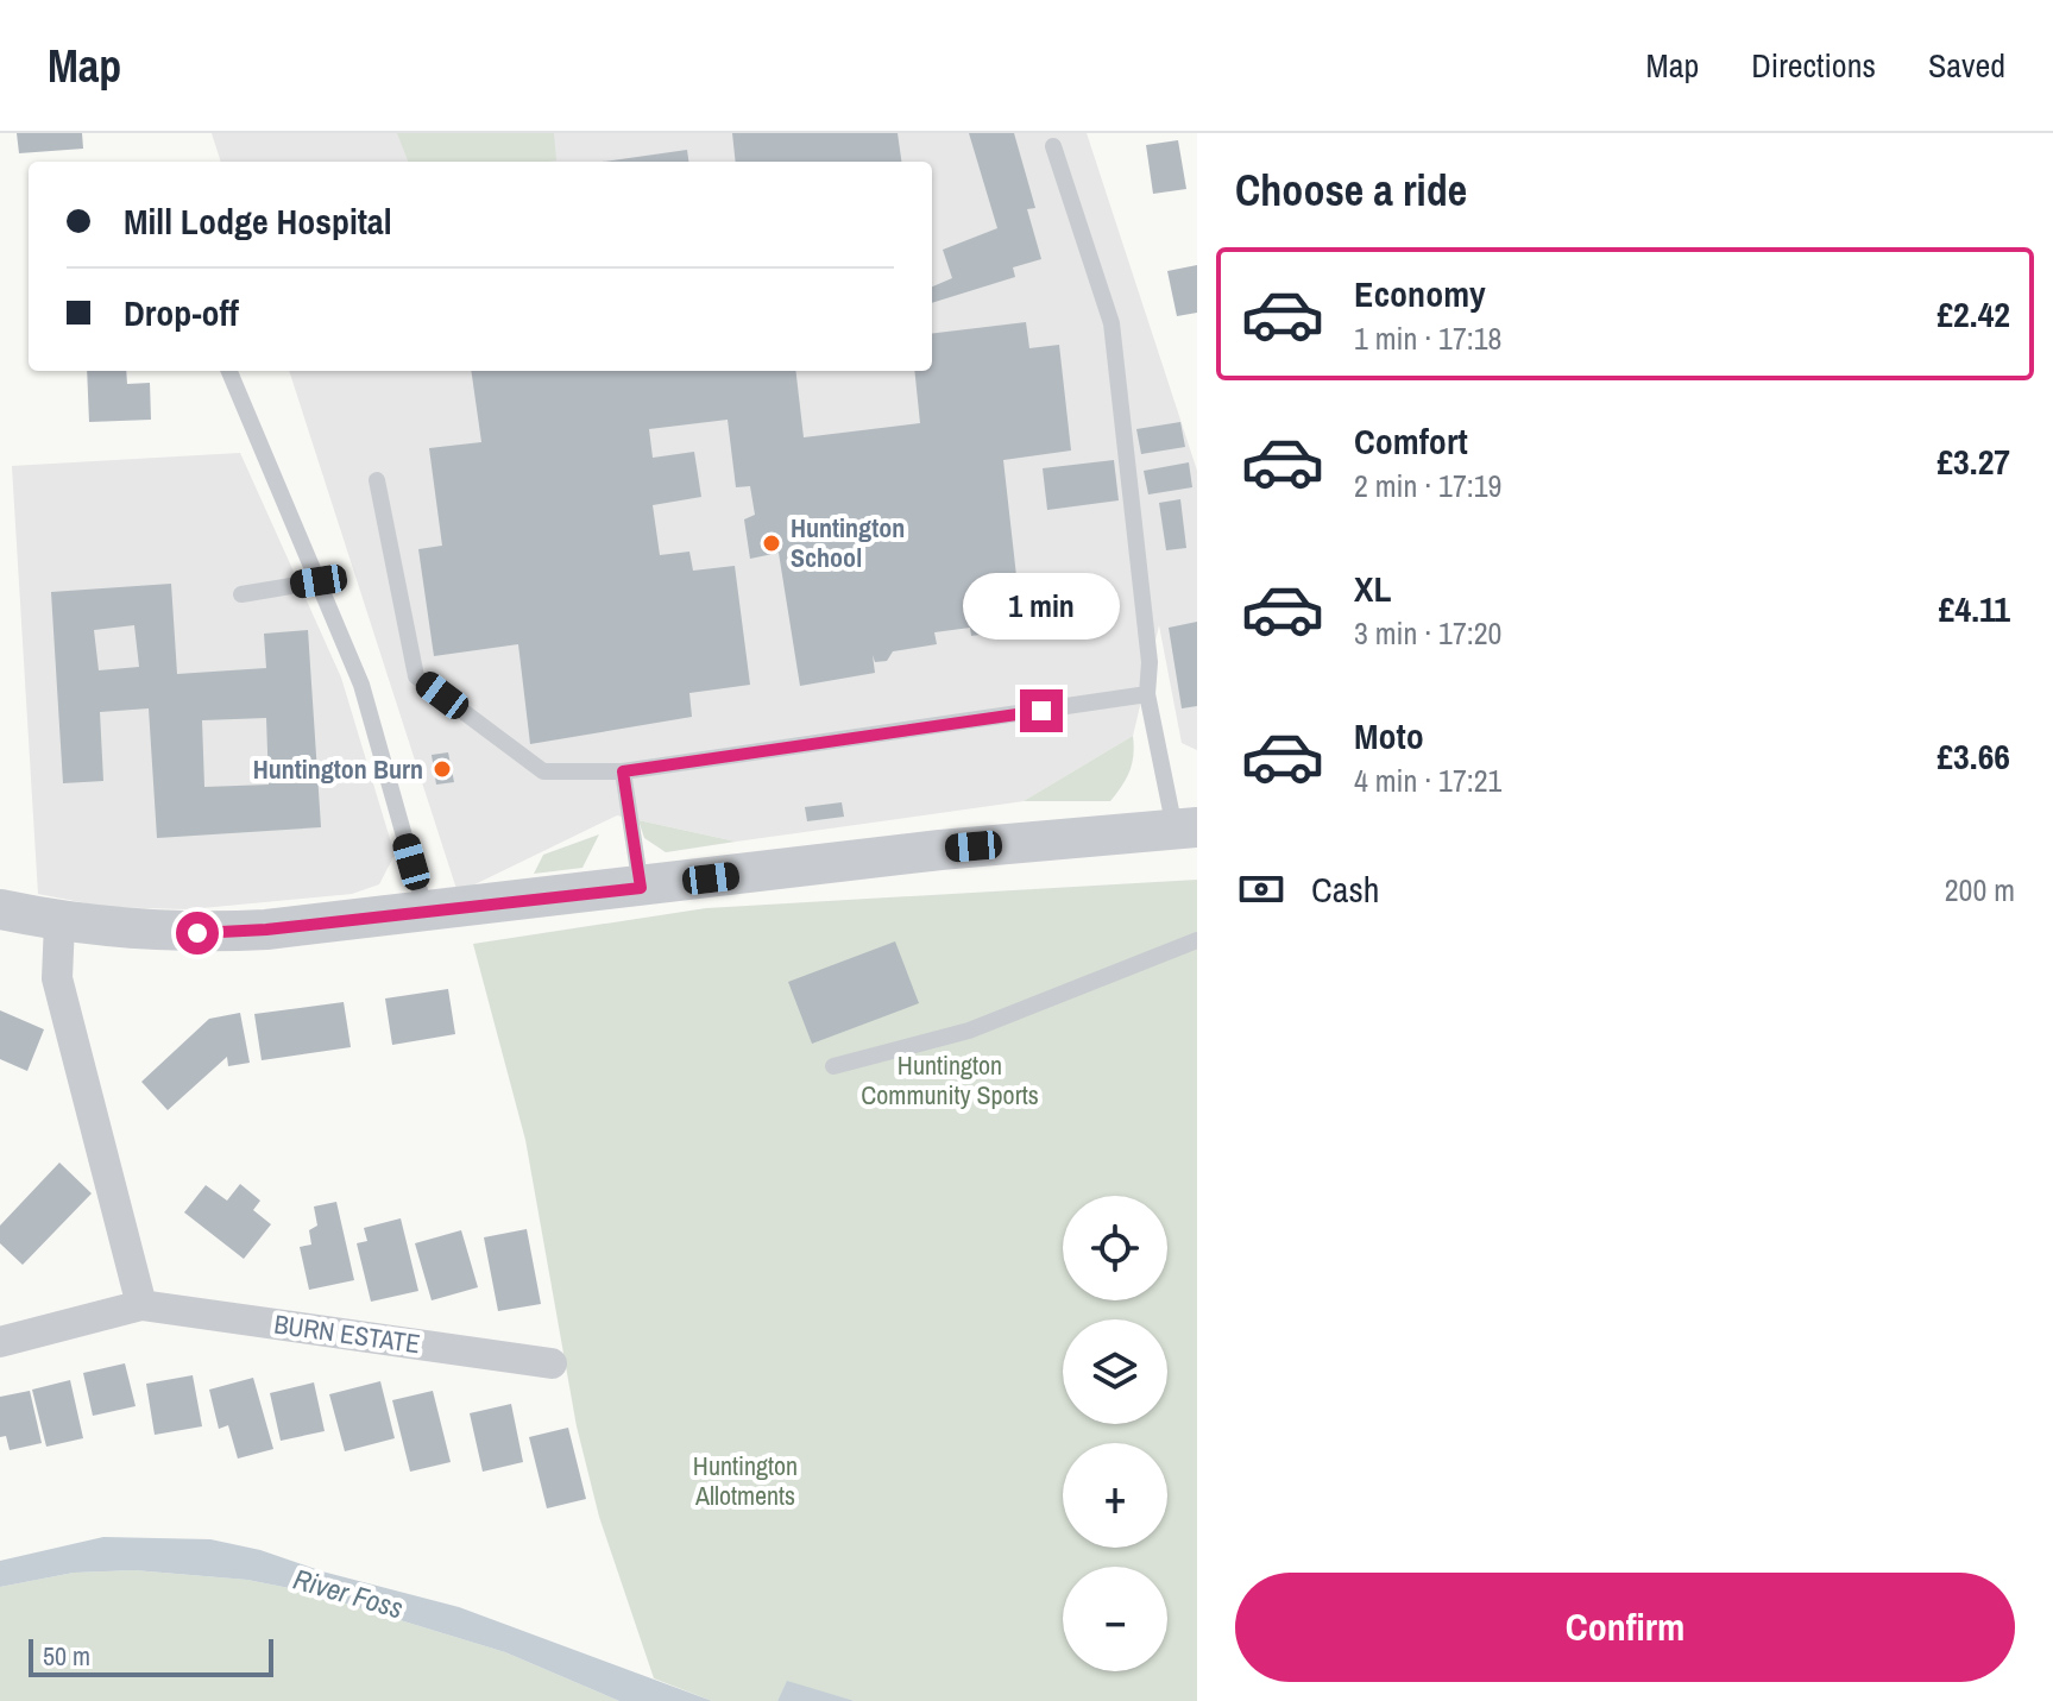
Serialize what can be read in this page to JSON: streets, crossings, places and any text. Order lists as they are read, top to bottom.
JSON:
{
  "streets": {
    "street": ["BURN ESTATE"]
  },
  "water": ["River Foss"],
  "parks": ["Huntington Community Sports", "Huntington Allotments"],
  "places": ["Huntington School", "Huntington Burn"],
  "scale_bar": "50 m",
  "page": {
    "header": "Map",
    "nav": ["Map", "Directions", "Saved"],
    "heading": "Choose a ride",
    "banner": ["Mill Lodge Hospital", "Drop-off"],
    "list": [
      {
        "name": "Economy",
        "note": "1 min · 17:18",
        "value": "£2.42"
      },
      {
        "name": "Comfort",
        "note": "2 min · 17:19",
        "value": "£3.27"
      },
      {
        "name": "XL",
        "note": "3 min · 17:20",
        "value": "£4.11"
      },
      {
        "name": "Moto",
        "note": "4 min · 17:21",
        "value": "£3.66"
      }
    ],
    "bubble": "1 min",
    "pay": ["Cash", "200 m"],
    "map_buttons": ["+", "−"],
    "buttons": "Confirm",
    "scale": "50 m"
  }
}
